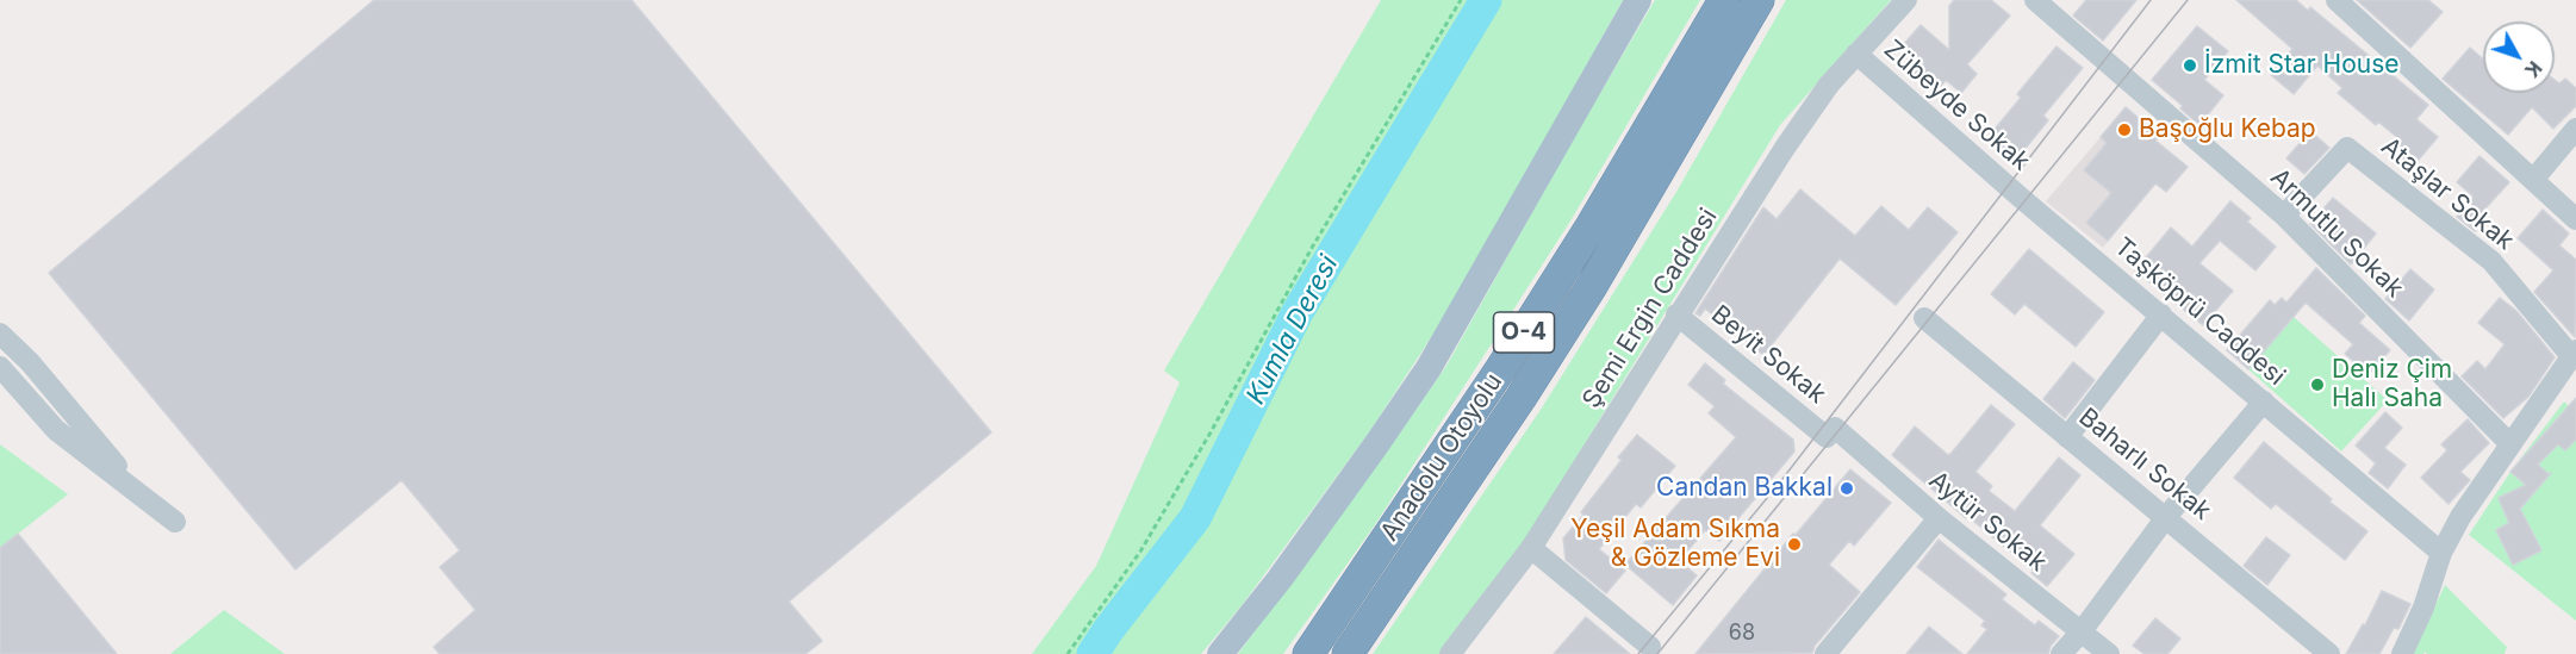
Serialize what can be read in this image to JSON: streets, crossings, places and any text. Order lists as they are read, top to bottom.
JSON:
{
  "streets": {
    "highway": ["O-4", "Anadolu Otoyolu"],
    "street": [
      "Zübeyde Sokak",
      "Ataşlar Sokak",
      "Armutlu Sokak",
      "Şemi Ergin Caddesi",
      "Taşköprü Caddesi",
      "Beyit Sokak",
      "Baharlı Sokak",
      "Aytür Sokak"
    ]
  },
  "crossings": [
    ["Zübeyde Sokak", "Şemi Ergin Caddesi"],
    ["Zübeyde Sokak", "Taşköprü Caddesi"],
    ["Ataşlar Sokak", "Armutlu Sokak"],
    ["Şemi Ergin Caddesi", "Beyit Sokak"],
    ["Beyit Sokak", "Aytür Sokak"]
  ],
  "water": ["Kumla Deresi"],
  "places": [
    "İzmit Star House",
    "Başoğlu Kebap",
    "Deniz Çim Halı Saha",
    "Candan Bakkal",
    "Yeşil Adam Sıkma & Gözleme Evi"
  ],
  "house_numbers": ["68"],
  "north": "bottom right"
}
